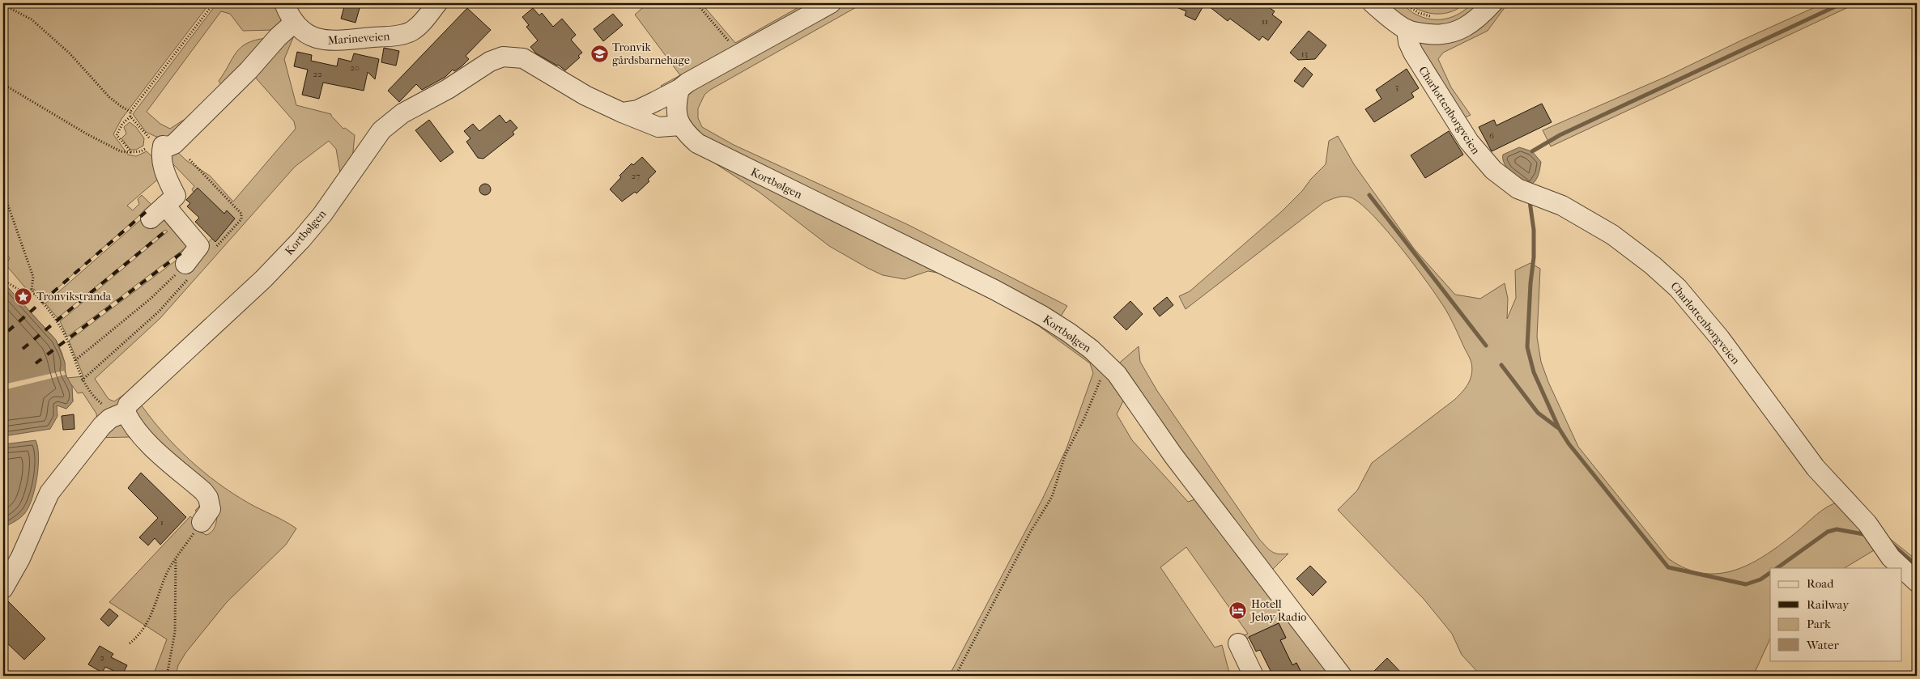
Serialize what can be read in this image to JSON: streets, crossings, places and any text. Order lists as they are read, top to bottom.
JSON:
{
  "streets": {
    "street": ["Marineveien", "Charlottenborgveien", "Kortbølgen"]
  },
  "places": {
    "school or university": ["Tronvik gårdsbarnehage"],
    "place": ["Tronvikstranda"],
    "hotel": ["Hotell Jeløy Radio"]
  },
  "house_numbers": [
    "11",
    "13",
    "20",
    "22",
    "3",
    "6",
    "27",
    "1",
    "2"
  ],
  "legend": [
    "Road",
    "Railway",
    "Park",
    "Water"
  ]
}
